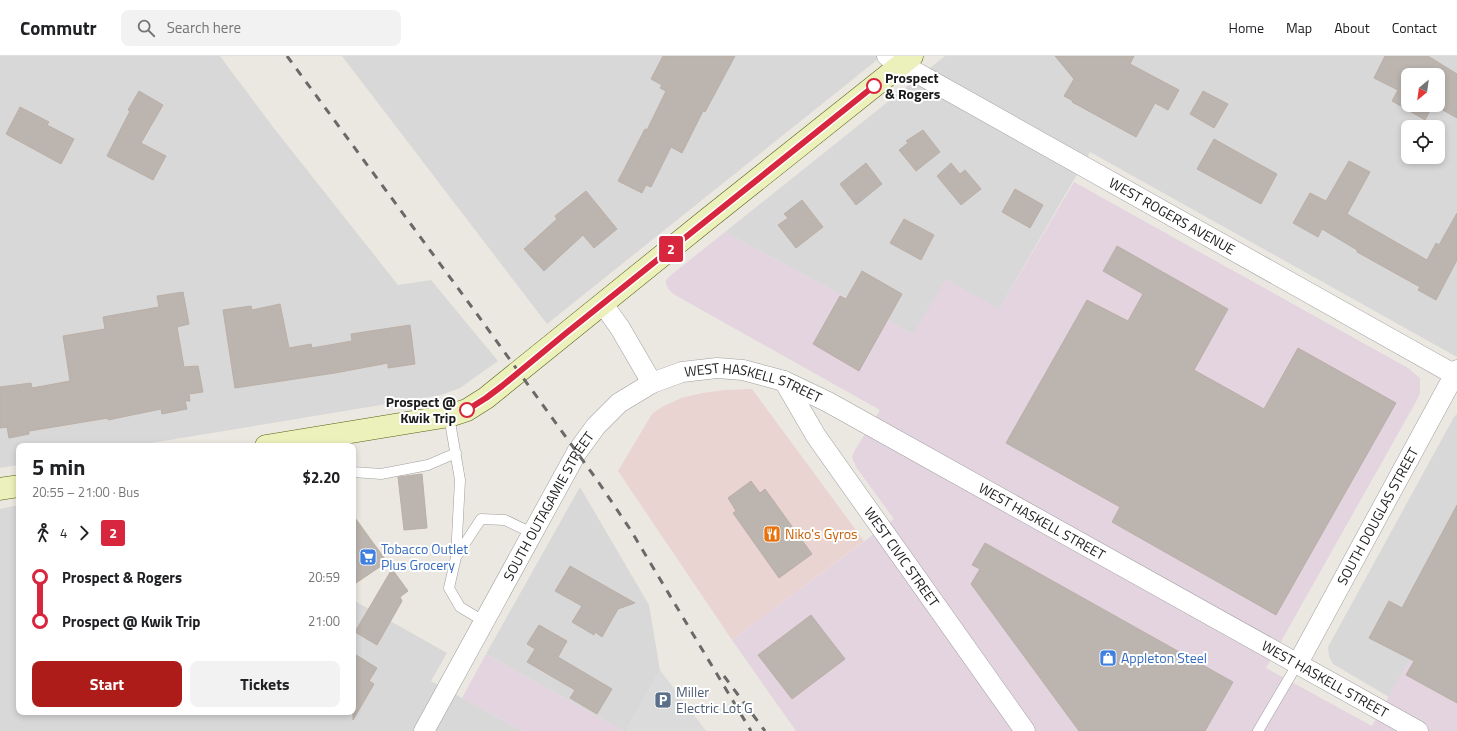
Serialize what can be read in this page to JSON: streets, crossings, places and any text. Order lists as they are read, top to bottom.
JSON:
{
  "streets": {
    "street": [
      "WEST ROGERS AVENUE",
      "WEST HASKELL STREET",
      "SOUTH OUTAGAMIE STREET",
      "SOUTH DOUGLAS STREET",
      "WEST CIVIC STREET"
    ]
  },
  "crossings": [
    ["WEST ROGERS AVENUE", "SOUTH DOUGLAS STREET"],
    ["WEST HASKELL STREET", "SOUTH OUTAGAMIE STREET"],
    ["WEST HASKELL STREET", "SOUTH DOUGLAS STREET"],
    ["WEST HASKELL STREET", "WEST CIVIC STREET"]
  ],
  "places": {
    "other": ["Prospect & Rogers", "Prospect @ Kwik Trip"],
    "restaurant": ["Niko's Gyros"],
    "supermarket": ["Tobacco Outlet Plus Grocery"],
    "shop": ["Appleton Steel"],
    "parking": ["Miller Electric Lot G"]
  },
  "lines": ["bus line 2"],
  "north": "bottom left",
  "page": {
    "header": "Commutr",
    "search": "Search here",
    "nav": [
      "Home",
      "Map",
      "About",
      "Contact"
    ],
    "on_map": "2",
    "heading": ["5 min", "20:55 – 21:00 · Bus", "$2.20"],
    "legs": ["4", "2"],
    "list": [
      {
        "name": "Prospect & Rogers",
        "value": "20:59"
      },
      {
        "name": "Prospect @ Kwik Trip",
        "value": "21:00"
      }
    ],
    "buttons": ["Start", "Tickets"]
  }
}
